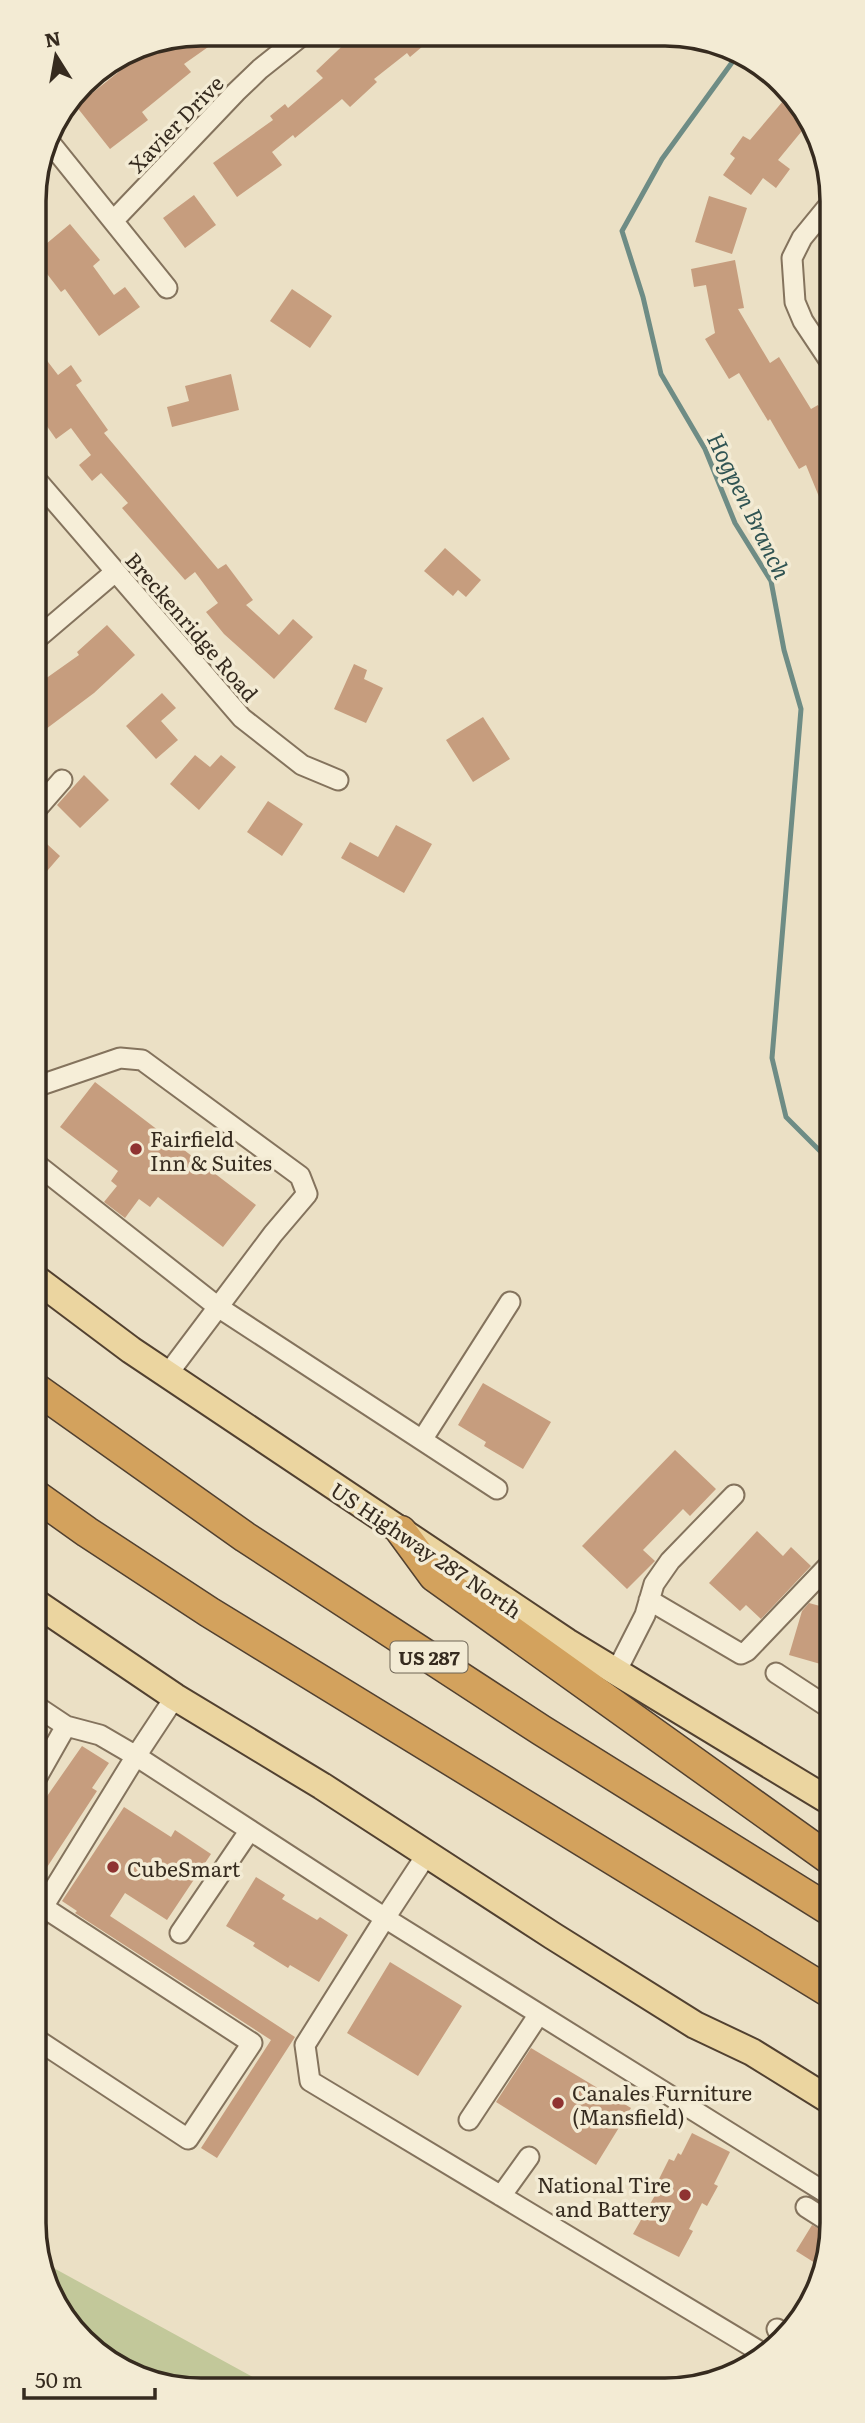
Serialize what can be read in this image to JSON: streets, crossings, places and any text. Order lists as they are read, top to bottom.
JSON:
{
  "streets": {
    "highway": ["US 287"],
    "main road": ["US Highway 287 North"],
    "street": ["Xavier Drive", "Breckenridge Road"]
  },
  "water": ["Hogpen Branch"],
  "places": [
    "Fairfield Inn & Suites",
    "CubeSmart",
    "Canales Furniture (Mansfield)",
    "National Tire and Battery"
  ],
  "scale_bar": "50 m",
  "north": "top"
}
